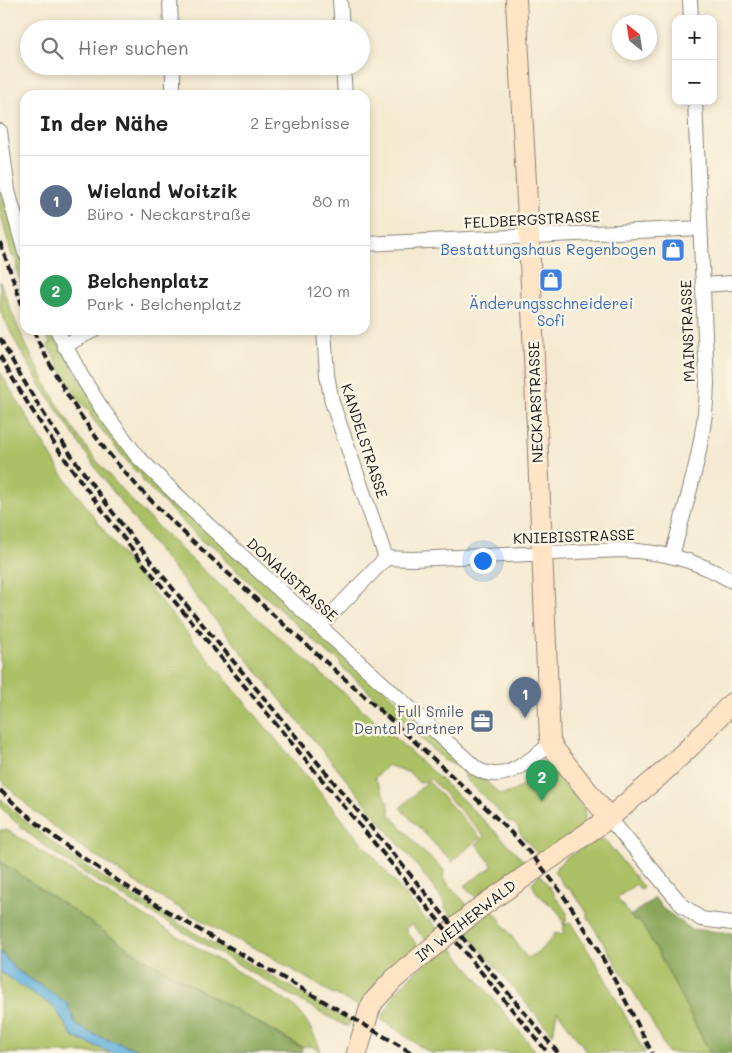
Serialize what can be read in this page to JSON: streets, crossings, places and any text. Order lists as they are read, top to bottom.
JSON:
{
  "streets": {
    "street": [
      "FELDBERGSTRASSE",
      "MAINSTRASSE",
      "NECKARSTRASSE",
      "KANDELSTRASSE",
      "KNIEBISSTRASSE",
      "DONAUSTRASSE",
      "IM WEIHERWALD"
    ]
  },
  "crossings": [
    ["FELDBERGSTRASSE", "MAINSTRASSE"],
    ["FELDBERGSTRASSE", "NECKARSTRASSE"],
    ["MAINSTRASSE", "KNIEBISSTRASSE"],
    ["NECKARSTRASSE", "KNIEBISSTRASSE"],
    ["NECKARSTRASSE", "DONAUSTRASSE"],
    ["KANDELSTRASSE", "KNIEBISSTRASSE"]
  ],
  "places": {
    "shop": ["Bestattungshaus Regenbogen", "Änderungsschneiderei Sofi"],
    "office": ["Full Smile Dental Partner"]
  },
  "north": "top left",
  "page": {
    "map_buttons": ["+", "−"],
    "search": "Hier suchen",
    "heading": ["In der Nähe", "2 Ergebnisse"],
    "list": [
      {
        "mark": "1",
        "name": "Wieland Woitzik",
        "note": "Büro · Neckarstraße",
        "value": "80 m"
      },
      {
        "mark": "2",
        "name": "Belchenplatz",
        "note": "Park · Belchenplatz",
        "value": "120 m"
      }
    ],
    "pins": ["1", "2"]
  }
}
